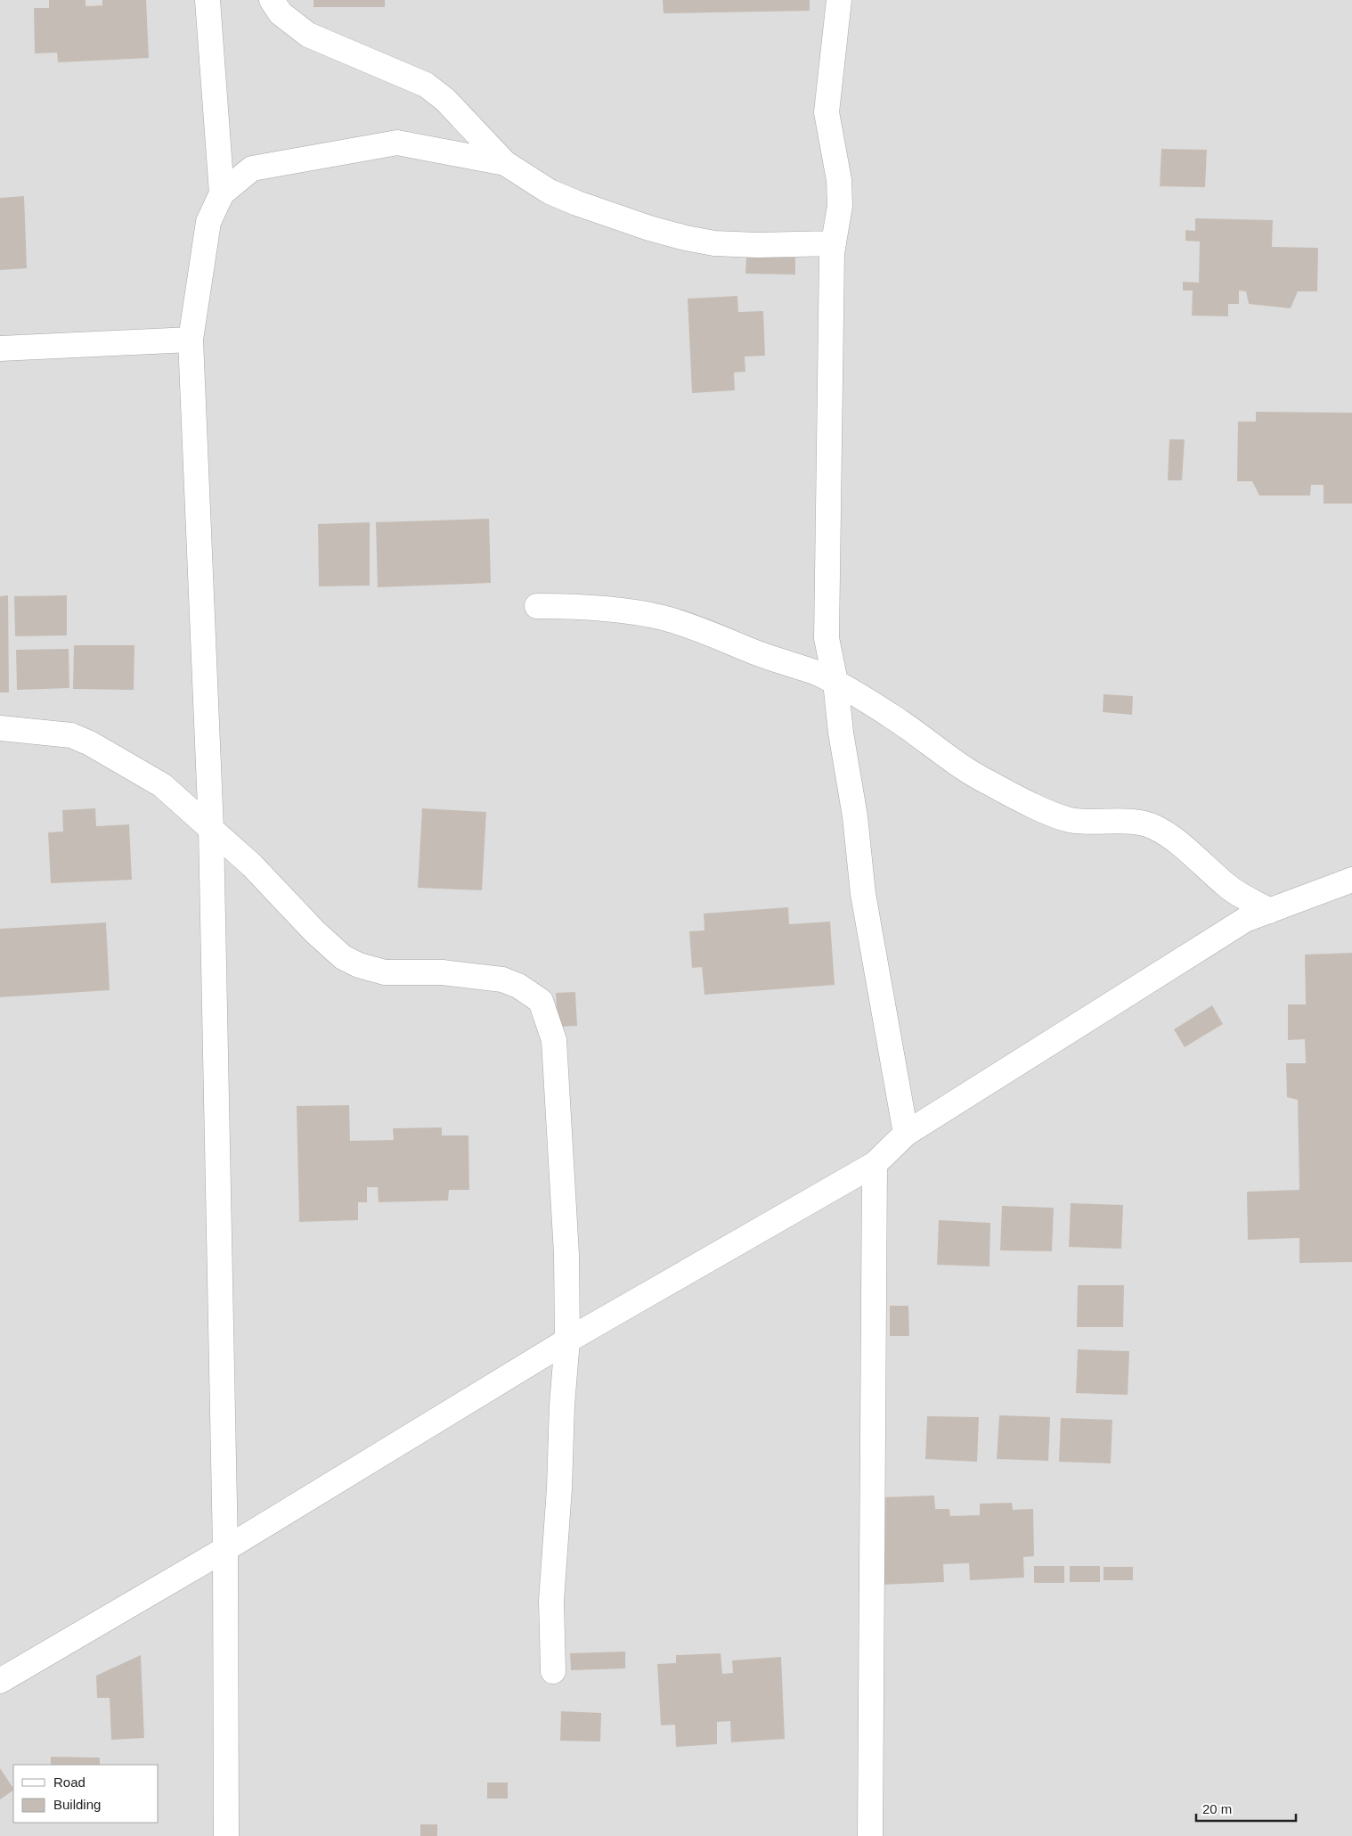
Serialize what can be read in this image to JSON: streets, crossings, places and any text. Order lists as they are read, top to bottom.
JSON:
{
  "legend": ["Road", "Building"],
  "scale_bar": "20 m"
}
